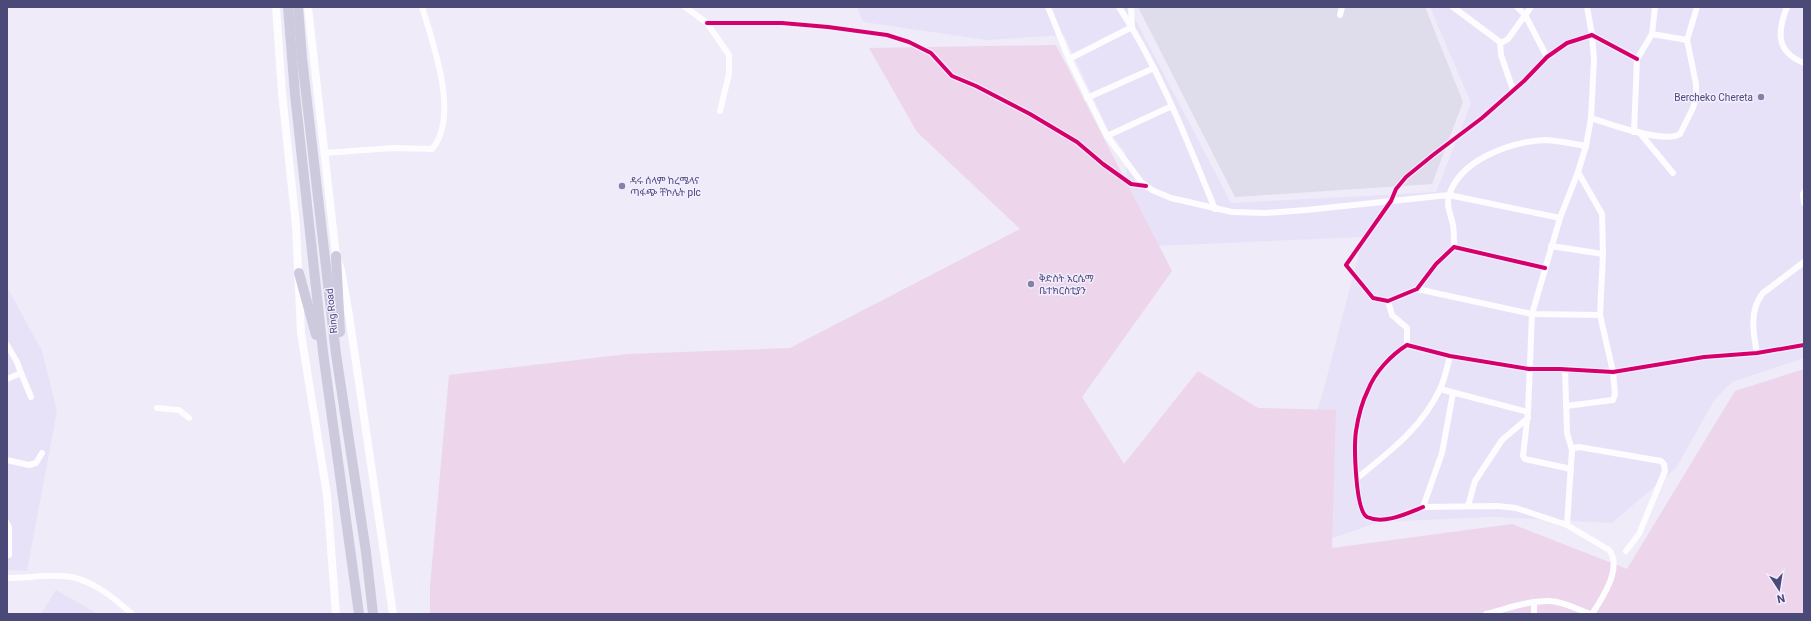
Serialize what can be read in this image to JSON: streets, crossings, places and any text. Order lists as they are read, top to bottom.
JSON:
{
  "streets": {
    "highway": ["Ring Road"]
  },
  "places": ["Bercheko Chereta", "ዳሩ ሰላም ከረሜላና ጣፋጭ ቸኮሌት plc", "ቅድስት አርሴማ ቤተክርስቲያን"],
  "north": "bottom"
}
